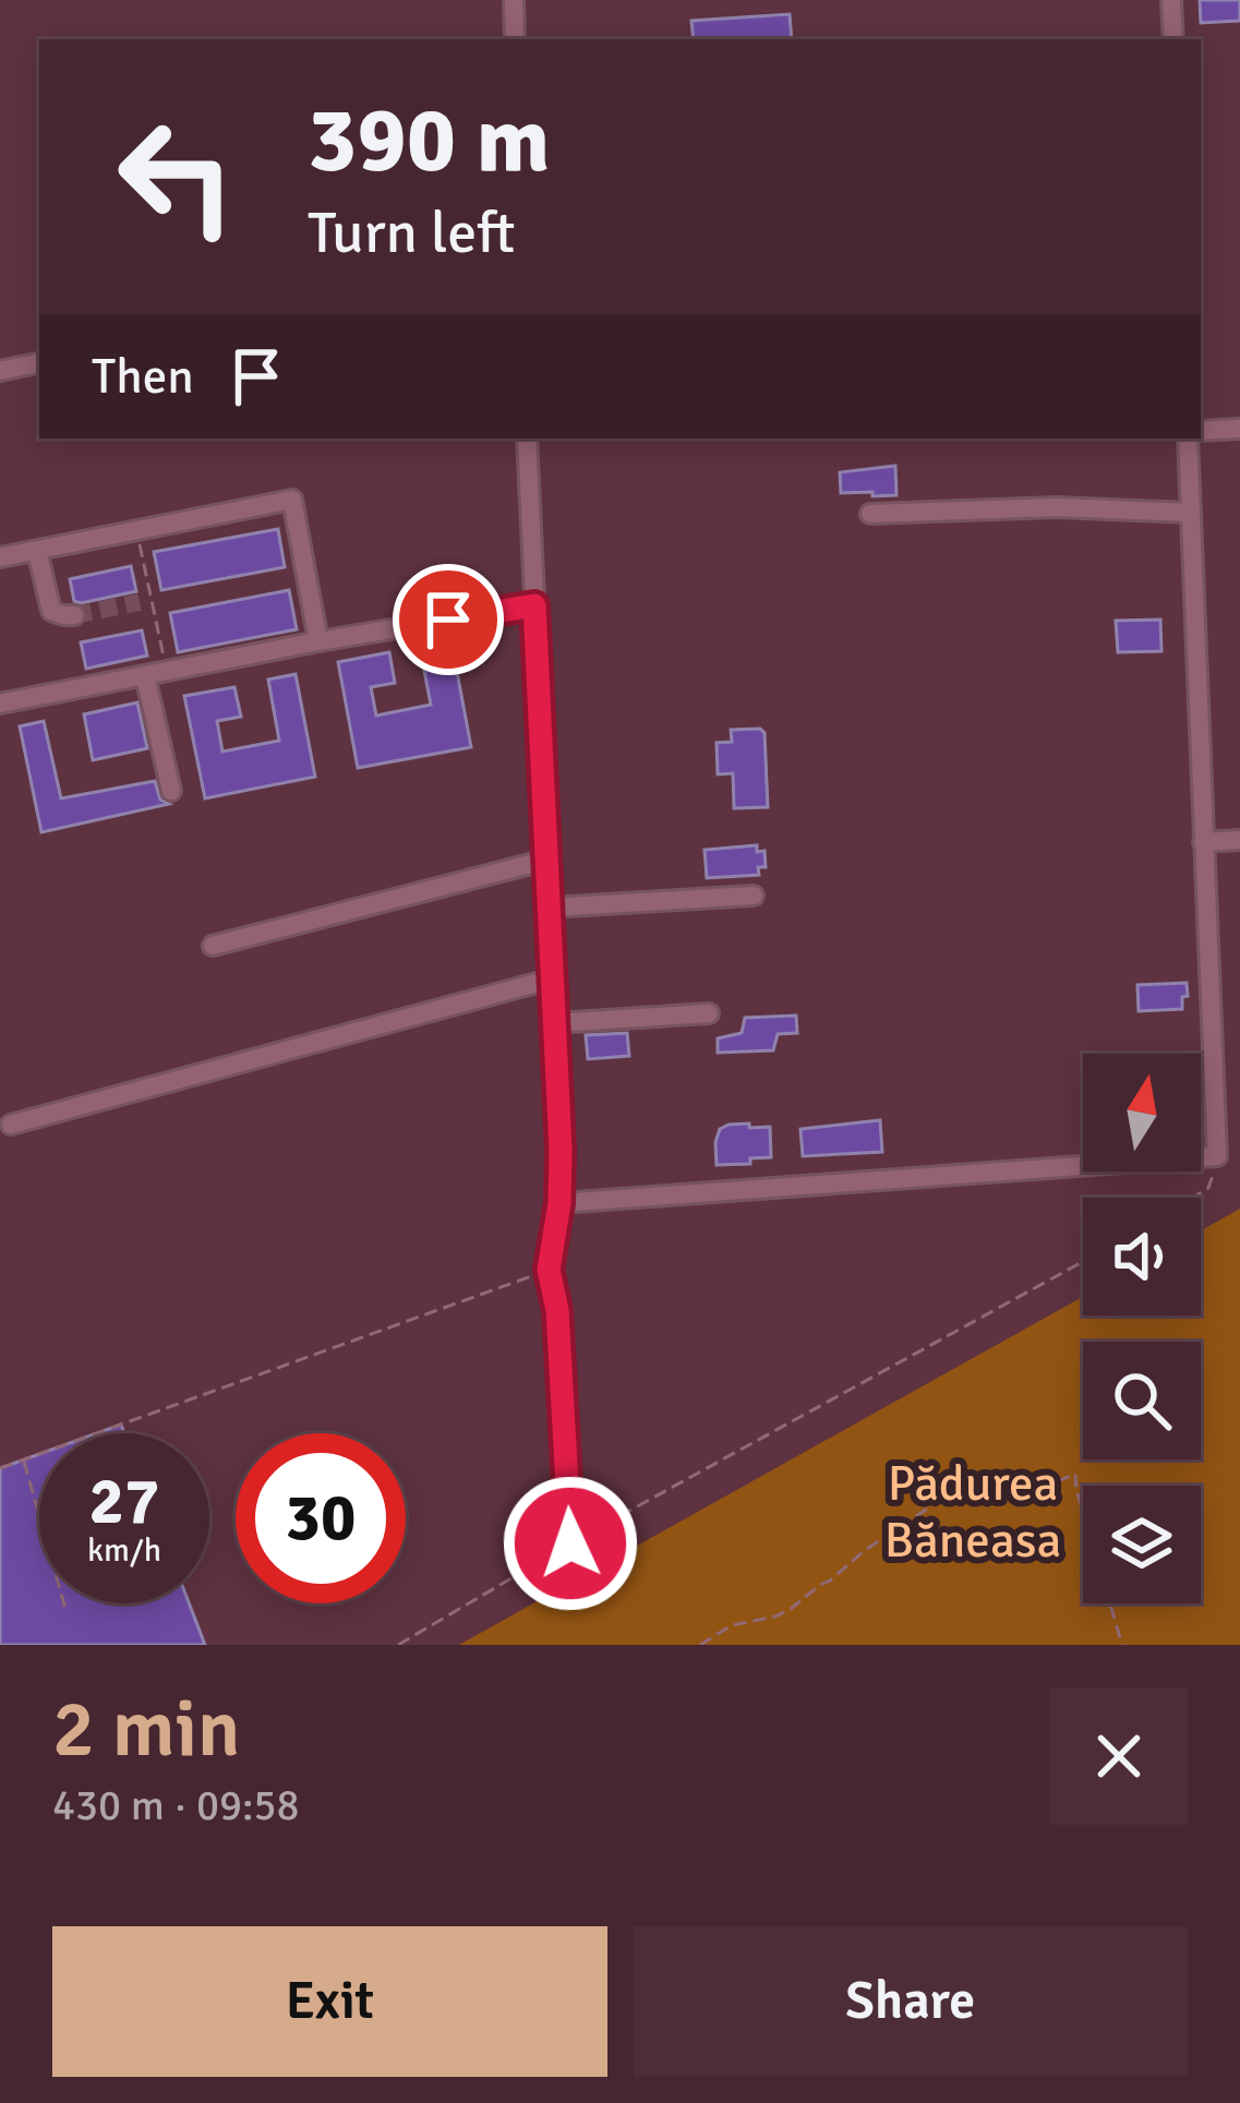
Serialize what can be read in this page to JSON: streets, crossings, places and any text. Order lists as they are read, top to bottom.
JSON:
{
  "parks": ["Pădurea Băneasa"],
  "north": "top",
  "page": {
    "turn": ["390 m", "Turn left"],
    "then": "Then",
    "speed": "27 km/h",
    "limit": "30",
    "heading": ["2 min", "430 m · 09:58"],
    "buttons": ["Exit", "Share"]
  }
}
